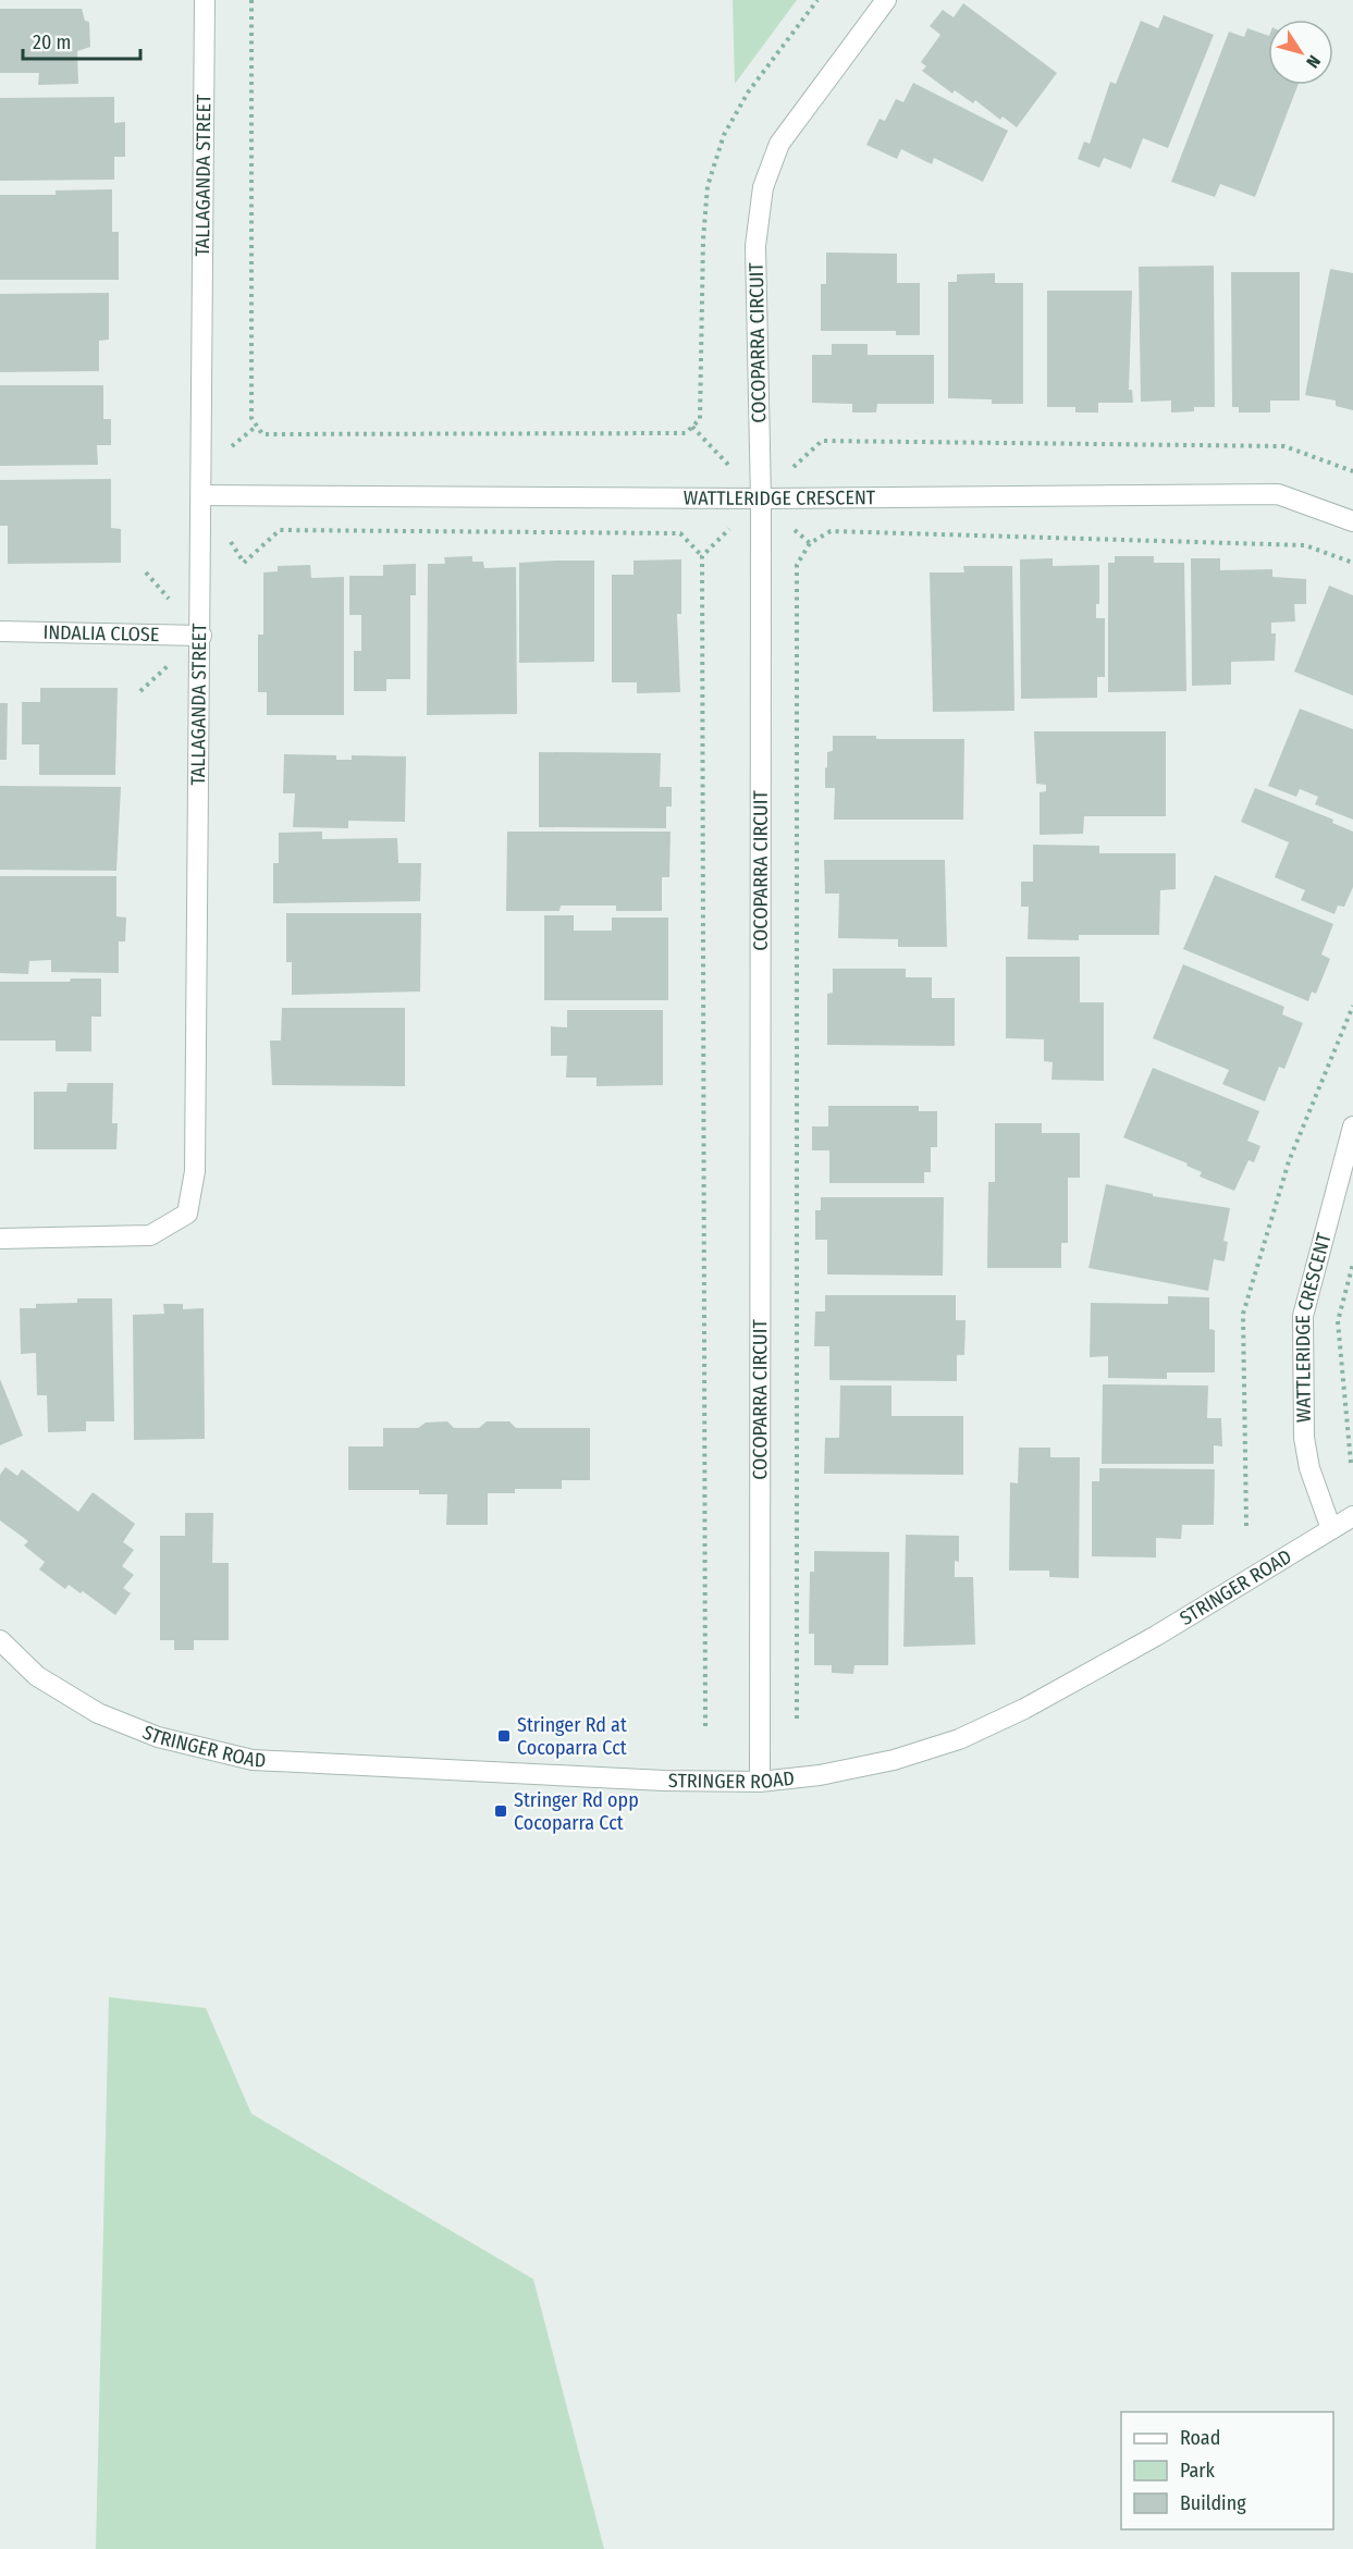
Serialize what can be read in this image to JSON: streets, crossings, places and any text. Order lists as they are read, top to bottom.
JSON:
{
  "streets": {
    "street": [
      "TALLAGANDA STREET",
      "COCOPARRA CIRCUIT",
      "WATTLERIDGE CRESCENT",
      "INDALIA CLOSE",
      "STRINGER ROAD"
    ]
  },
  "crossings": [
    ["TALLAGANDA STREET", "WATTLERIDGE CRESCENT"],
    ["TALLAGANDA STREET", "INDALIA CLOSE"],
    ["COCOPARRA CIRCUIT", "WATTLERIDGE CRESCENT"],
    ["COCOPARRA CIRCUIT", "STRINGER ROAD"],
    ["WATTLERIDGE CRESCENT", "STRINGER ROAD"]
  ],
  "places": {
    "transit": ["Stringer Rd at Cocoparra Cct", "Stringer Rd opp Cocoparra Cct"]
  },
  "legend": ["Road", "Park", "Building"],
  "scale_bar": "20 m",
  "north": "bottom right"
}
